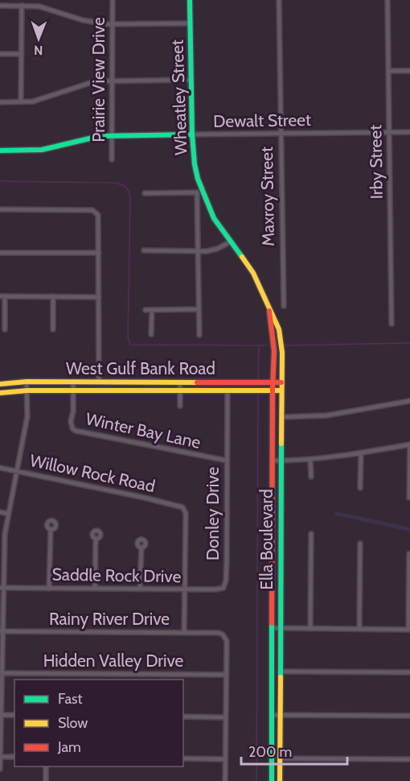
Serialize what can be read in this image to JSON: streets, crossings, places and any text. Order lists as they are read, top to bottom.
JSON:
{
  "streets": {
    "main road": [
      "Wheatley Street",
      "Dewalt Street",
      "West Gulf Bank Road",
      "Ella Boulevard"
    ],
    "street": [
      "Prairie View Drive",
      "Irby Street",
      "Maxroy Street",
      "Winter Bay Lane",
      "Willow Rock Road",
      "Donley Drive",
      "Saddle Rock Drive",
      "Rainy River Drive",
      "Hidden Valley Drive"
    ]
  },
  "crossings": [
    ["Prairie View Drive", "Dewalt Street"],
    ["Wheatley Street", "Dewalt Street"],
    ["Wheatley Street", "Ella Boulevard"],
    ["Dewalt Street", "Irby Street"],
    ["Dewalt Street", "Maxroy Street"],
    ["West Gulf Bank Road", "Winter Bay Lane"],
    ["West Gulf Bank Road", "Donley Drive"],
    ["West Gulf Bank Road", "Ella Boulevard"],
    ["Winter Bay Lane", "Donley Drive"],
    ["Willow Rock Road", "Saddle Rock Drive"],
    ["Donley Drive", "Saddle Rock Drive"],
    ["Rainy River Drive", "Hidden Valley Drive"]
  ],
  "legend": ["Fast", "Slow", "Jam"],
  "scale_bar": "200 m",
  "north": "bottom"
}
